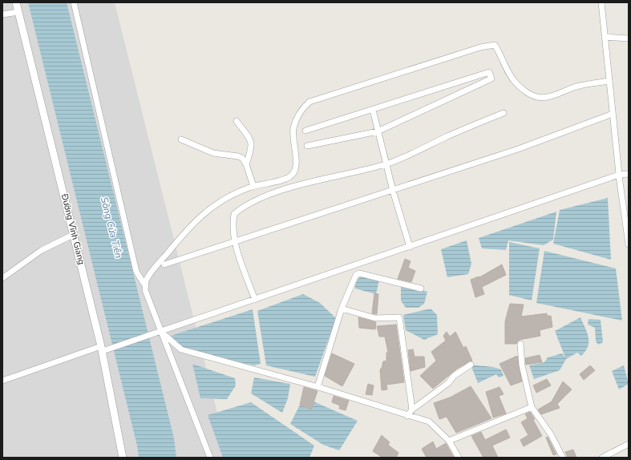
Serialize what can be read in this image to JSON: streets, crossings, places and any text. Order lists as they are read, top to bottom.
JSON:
{
  "streets": {
    "street": ["Đường Vĩnh Giang"]
  },
  "water": ["Sông Cửa Tiền"]
}
